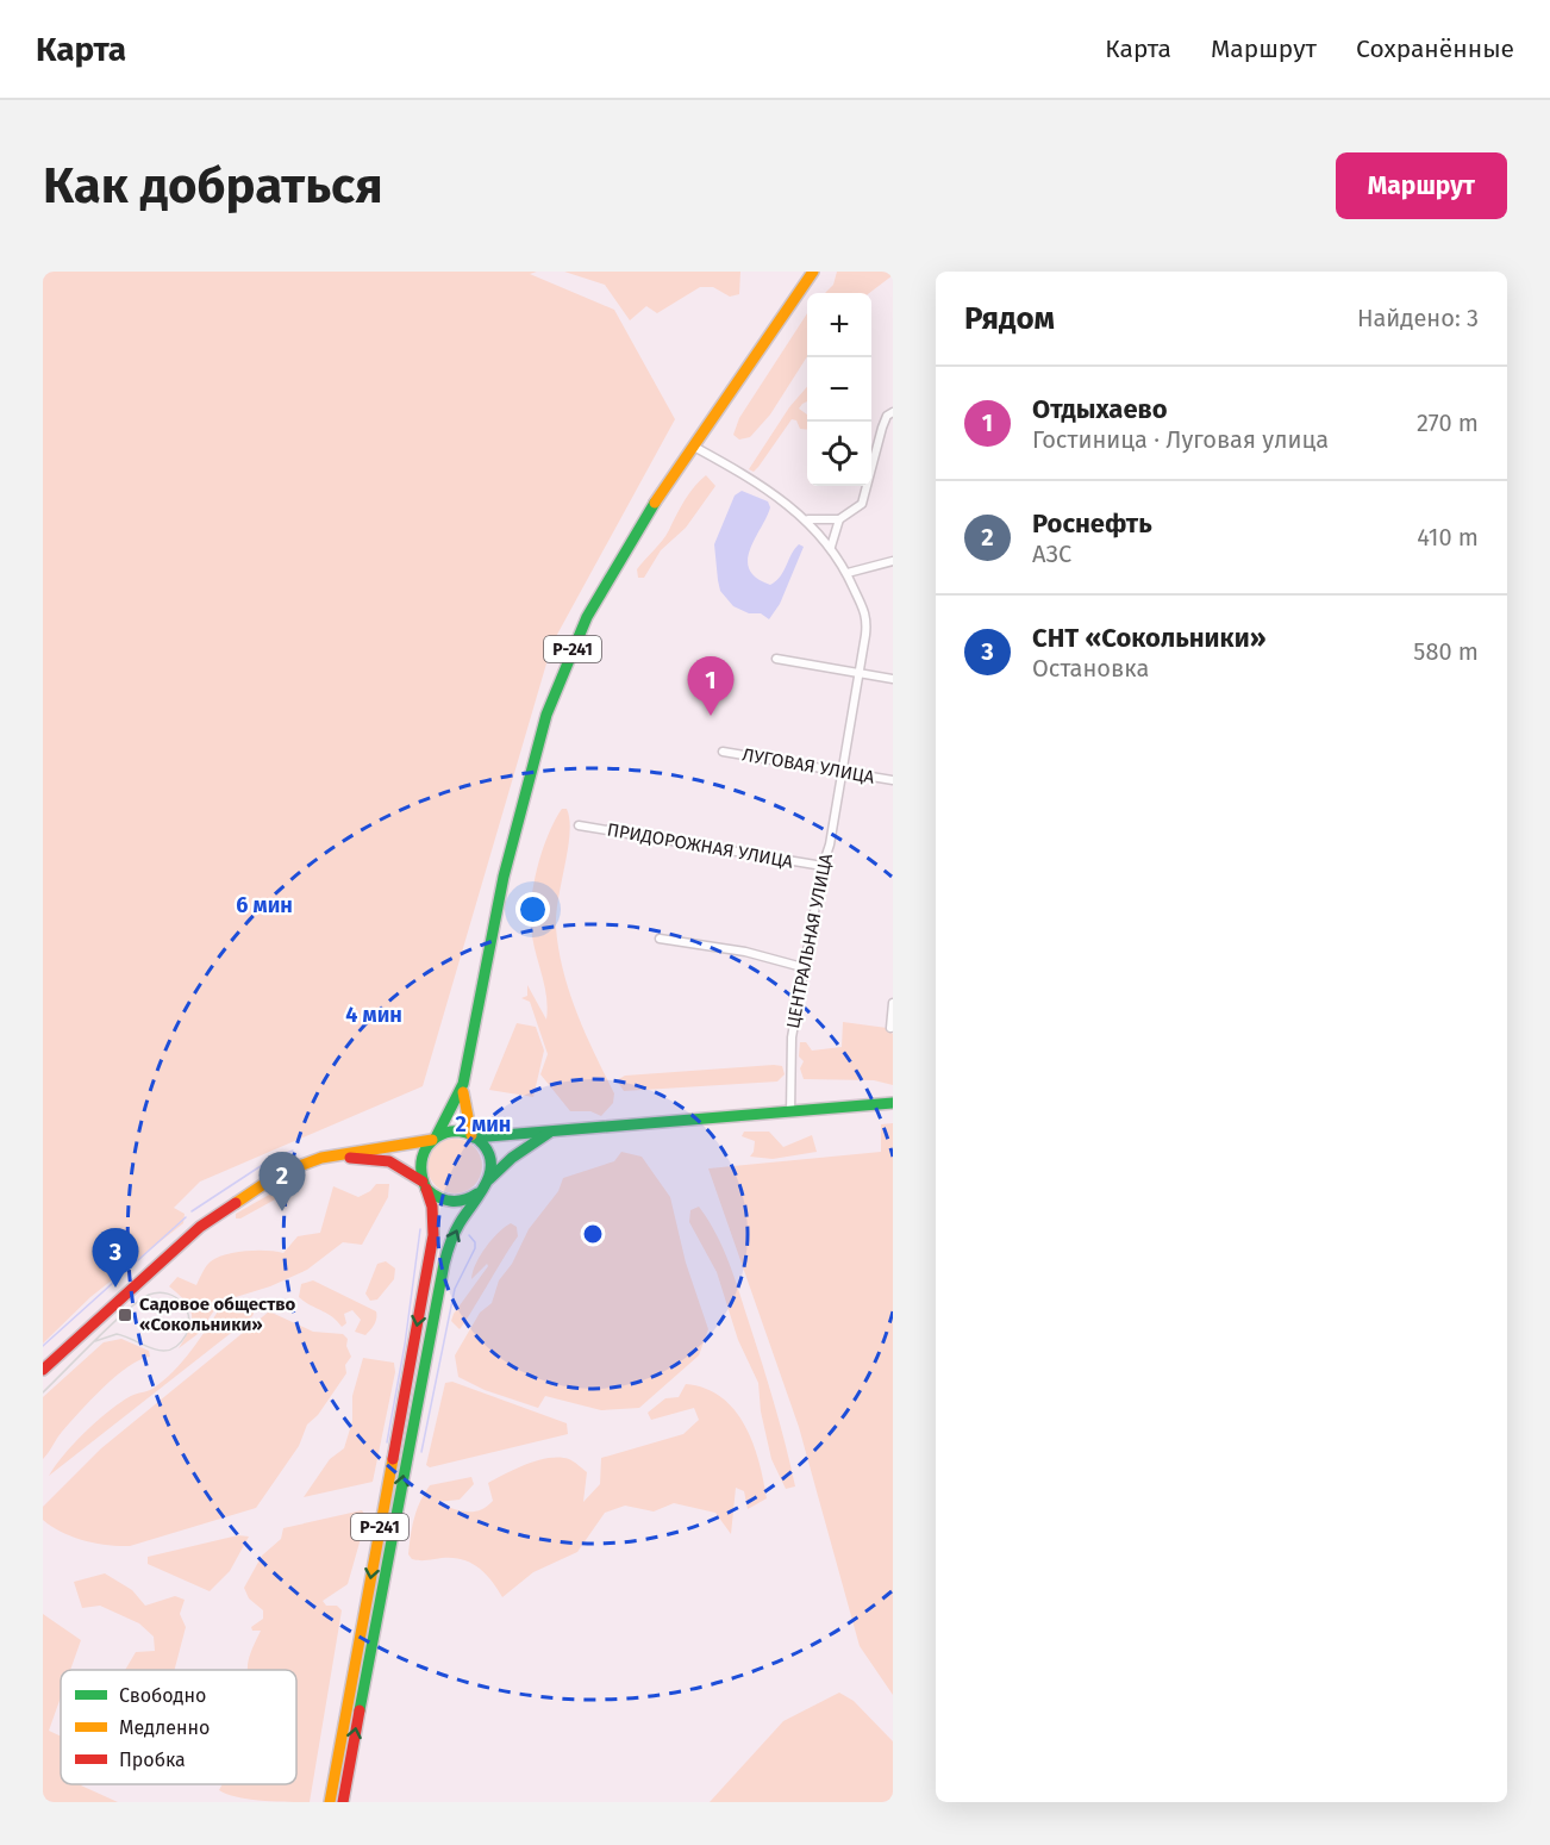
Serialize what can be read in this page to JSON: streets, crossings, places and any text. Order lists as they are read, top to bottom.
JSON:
{
  "streets": {
    "main road": ["Р-241"],
    "street": ["ЛУГОВАЯ УЛИЦА", "ПРИДОРОЖНАЯ УЛИЦА", "ЦЕНТРАЛЬНАЯ УЛИЦА"]
  },
  "crossings": [
    ["ЛУГОВАЯ УЛИЦА", "ЦЕНТРАЛЬНАЯ УЛИЦА"],
    ["ПРИДОРОЖНАЯ УЛИЦА", "ЦЕНТРАЛЬНАЯ УЛИЦА"]
  ],
  "places": {
    "transit": ["Садовое общество «Сокольники»"]
  },
  "legend": ["Свободно", "Медленно", "Пробка"],
  "page": {
    "header": "Карта",
    "nav": ["Карта", "Маршрут", "Сохранённые"],
    "buttons": "Маршрут",
    "title": "Как добраться",
    "heading": ["Рядом", "Найдено: 3"],
    "map_buttons": ["+", "−"],
    "list": [
      {
        "mark": "1",
        "name": "Отдыхаево",
        "note": "Гостиница · Луговая улица",
        "value": "270 m"
      },
      {
        "mark": "2",
        "name": "Роснефть",
        "note": "АЗС",
        "value": "410 m"
      },
      {
        "mark": "3",
        "name": "СНТ «Сокольники»",
        "note": "Остановка",
        "value": "580 m"
      }
    ],
    "pins": ["1", "2", "3"]
  },
  "rings": ["6 мин", "4 мин", "2 мин"]
}
